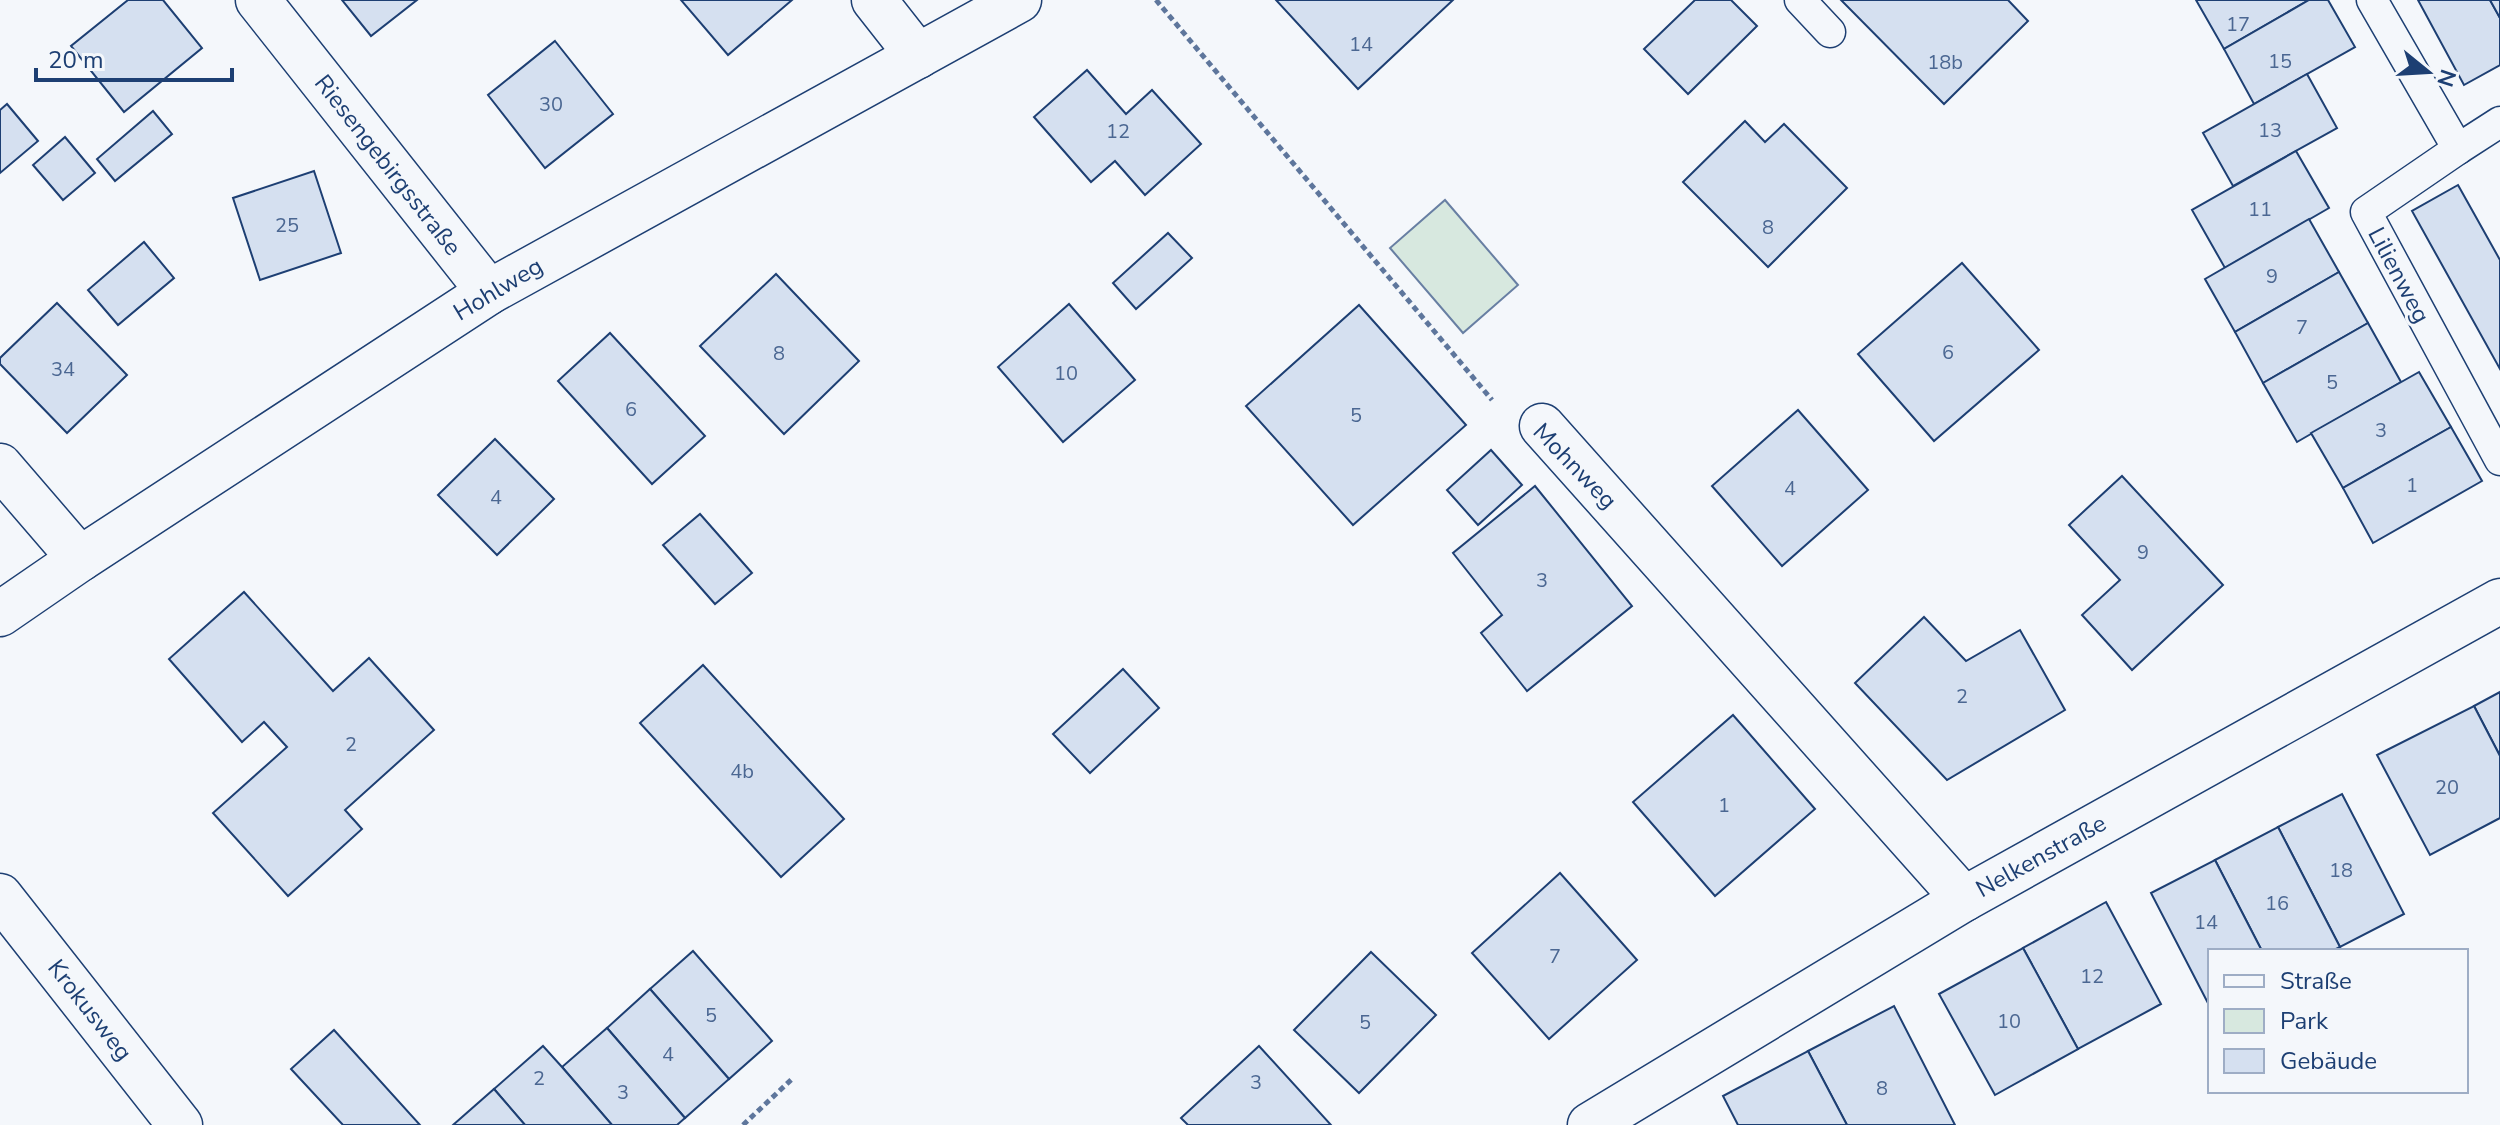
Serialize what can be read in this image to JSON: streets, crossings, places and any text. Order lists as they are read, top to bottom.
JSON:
{
  "streets": {
    "street": [
      "Riesengebirgsstraße",
      "Hohlweg",
      "Mohnweg",
      "Nelkenstraße",
      "Krokusweg"
    ],
    "lane": ["Lilienweg"]
  },
  "crossings": [
    ["Riesengebirgsstraße", "Hohlweg"],
    ["Mohnweg", "Nelkenstraße"]
  ],
  "house_numbers": [
    "17",
    "14",
    "15",
    "18b",
    "30",
    "13",
    "12",
    "11",
    "25",
    "8",
    "9",
    "7",
    "6",
    "8",
    "34",
    "10",
    "5",
    "6",
    "5",
    "3",
    "1",
    "4",
    "4",
    "9",
    "3",
    "2",
    "2",
    "4b",
    "20",
    "1",
    "18",
    "16",
    "14",
    "7",
    "12",
    "5",
    "10",
    "5",
    "4",
    "2",
    "3",
    "8",
    "3"
  ],
  "legend": ["Straße", "Park", "Gebäude"],
  "scale_bar": "20 m",
  "north": "right"
}
